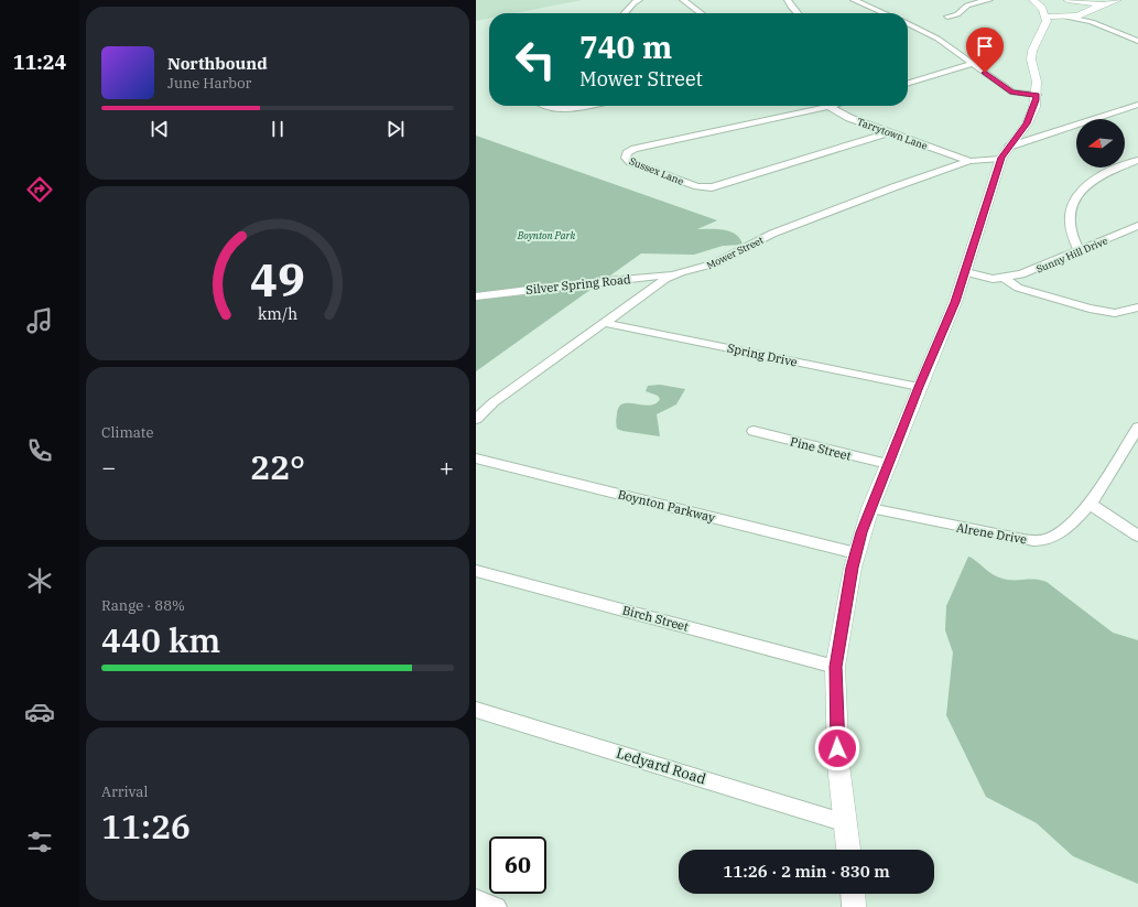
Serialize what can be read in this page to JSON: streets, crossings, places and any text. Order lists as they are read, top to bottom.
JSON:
{
  "streets": {
    "street": [
      "Tarrytown Lane",
      "Sussex Lane",
      "Mower Street",
      "Sunny Hill Drive",
      "Silver Spring Road",
      "Spring Drive",
      "Pine Street",
      "Boynton Parkway",
      "Alrene Drive",
      "Birch Street",
      "Ledyard Road"
    ]
  },
  "crossings": [
    ["Tarrytown Lane", "Sussex Lane"],
    ["Tarrytown Lane", "Mower Street"],
    ["Mower Street", "Silver Spring Road"],
    ["Mower Street", "Spring Drive"]
  ],
  "parks": ["Boynton Park"],
  "north": "left",
  "page": {
    "tabs": "11:24",
    "turn": ["740 m", "Mower Street"],
    "song": ["Northbound", "June Harbor"],
    "tile": [
      "Climate",
      ["Range · 88%", "440 km"],
      ["Arrival", "11:26"]
    ],
    "heat": ["−", "22°", "+"],
    "limit": "60",
    "trip": "11:26 · 2 min · 830 m",
    "gauge": ["49", "km/h"]
  }
}
